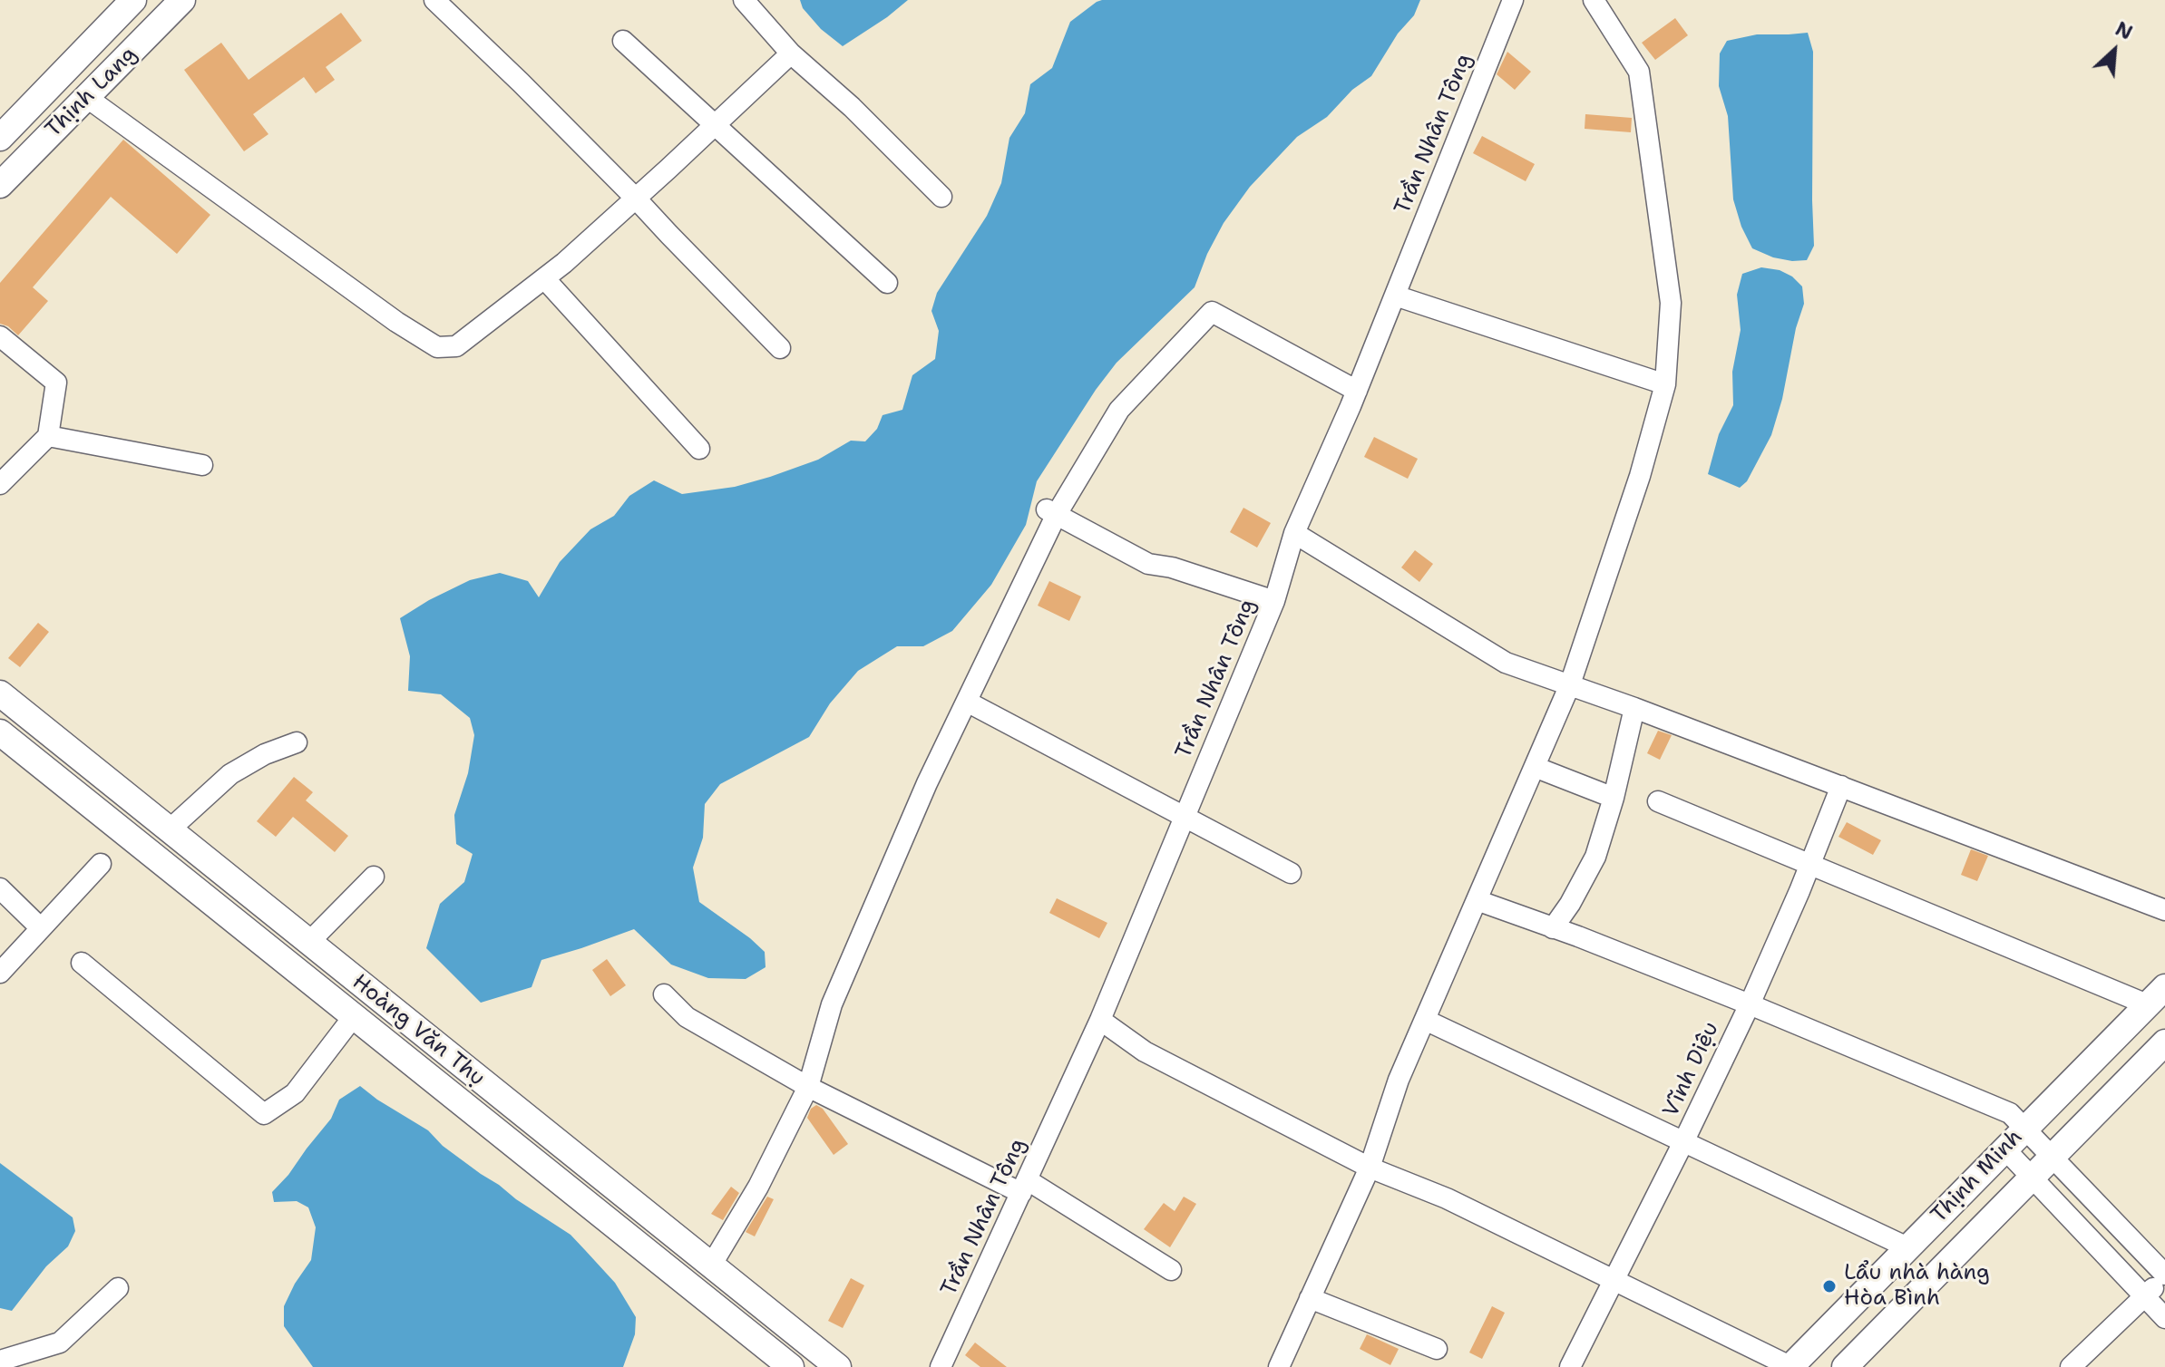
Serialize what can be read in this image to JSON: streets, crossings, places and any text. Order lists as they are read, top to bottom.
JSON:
{
  "streets": {
    "main road": ["Thịnh Lang", "Hoàng Văn Thụ", "Thịnh Minh"],
    "street": ["Trần Nhân Tông", "Vĩnh Diệu"]
  },
  "places": ["Lẩu nhà hàng Hòa Bình"],
  "north": "top right"
}
